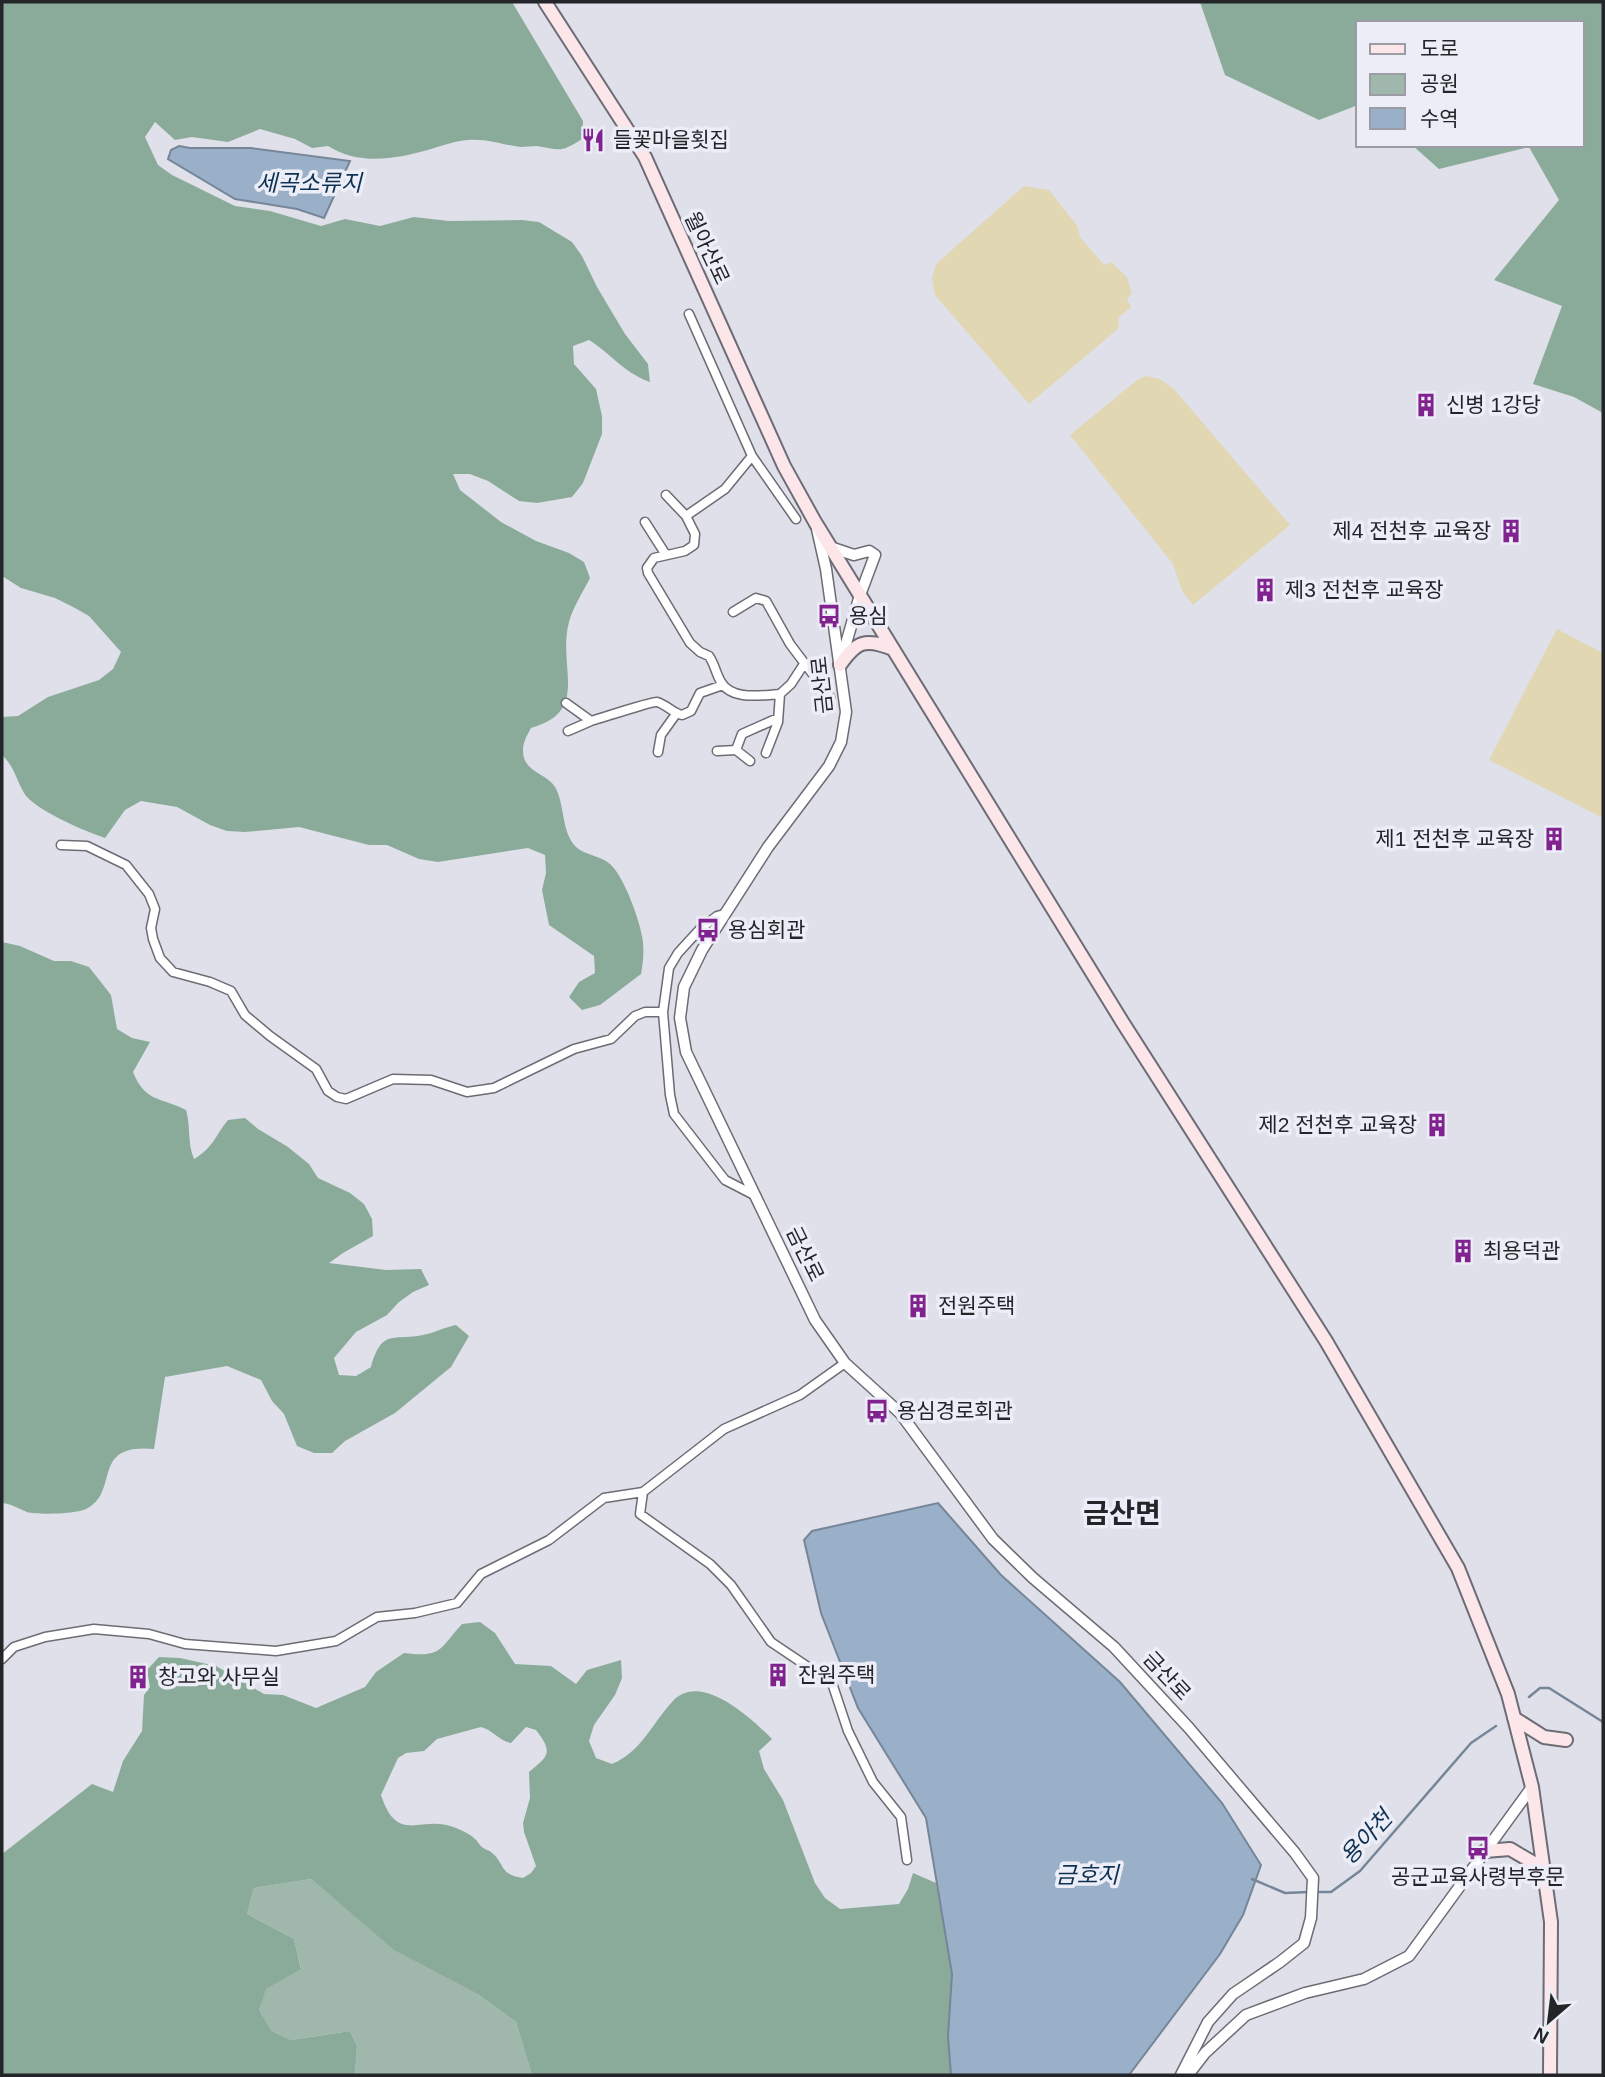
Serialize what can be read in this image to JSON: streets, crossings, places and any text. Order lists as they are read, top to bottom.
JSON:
{
  "streets": {
    "main road": ["월아산로"],
    "street": ["금산로"]
  },
  "crossings": [
    ["월아산로", "금산로"]
  ],
  "districts": ["금산면"],
  "water": ["세곡소류지", "용아천", "금호지"],
  "places": {
    "restaurant": ["들꽃마을횟집"],
    "building": [
      "신병 1강당",
      "제4 전천후 교육장",
      "제3 전천후 교육장",
      "제1 전천후 교육장",
      "제2 전천후 교육장",
      "최용덕관",
      "전원주택",
      "잔원주택",
      "창고와 사무실"
    ],
    "bus stop": [
      "용심",
      "용심회관",
      "용심경로회관",
      "공군교육사령부후문"
    ]
  },
  "legend": ["도로", "공원", "수역"],
  "north": "bottom left"
}
